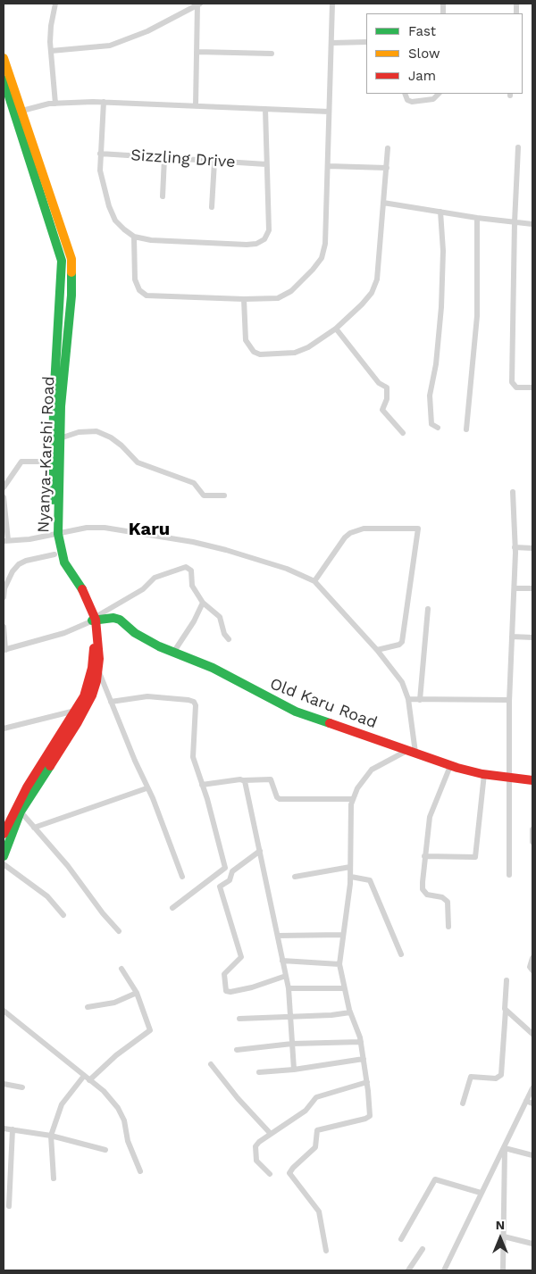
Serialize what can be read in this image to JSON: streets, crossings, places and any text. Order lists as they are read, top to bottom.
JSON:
{
  "streets": {
    "main road": ["Nyanya-Karshi Road", "Old Karu Road"],
    "street": ["Sizzling Drive"]
  },
  "crossings": [
    ["Nyanya-Karshi Road", "Old Karu Road"]
  ],
  "districts": ["Karu"],
  "legend": ["Fast", "Slow", "Jam"],
  "north": "top"
}
